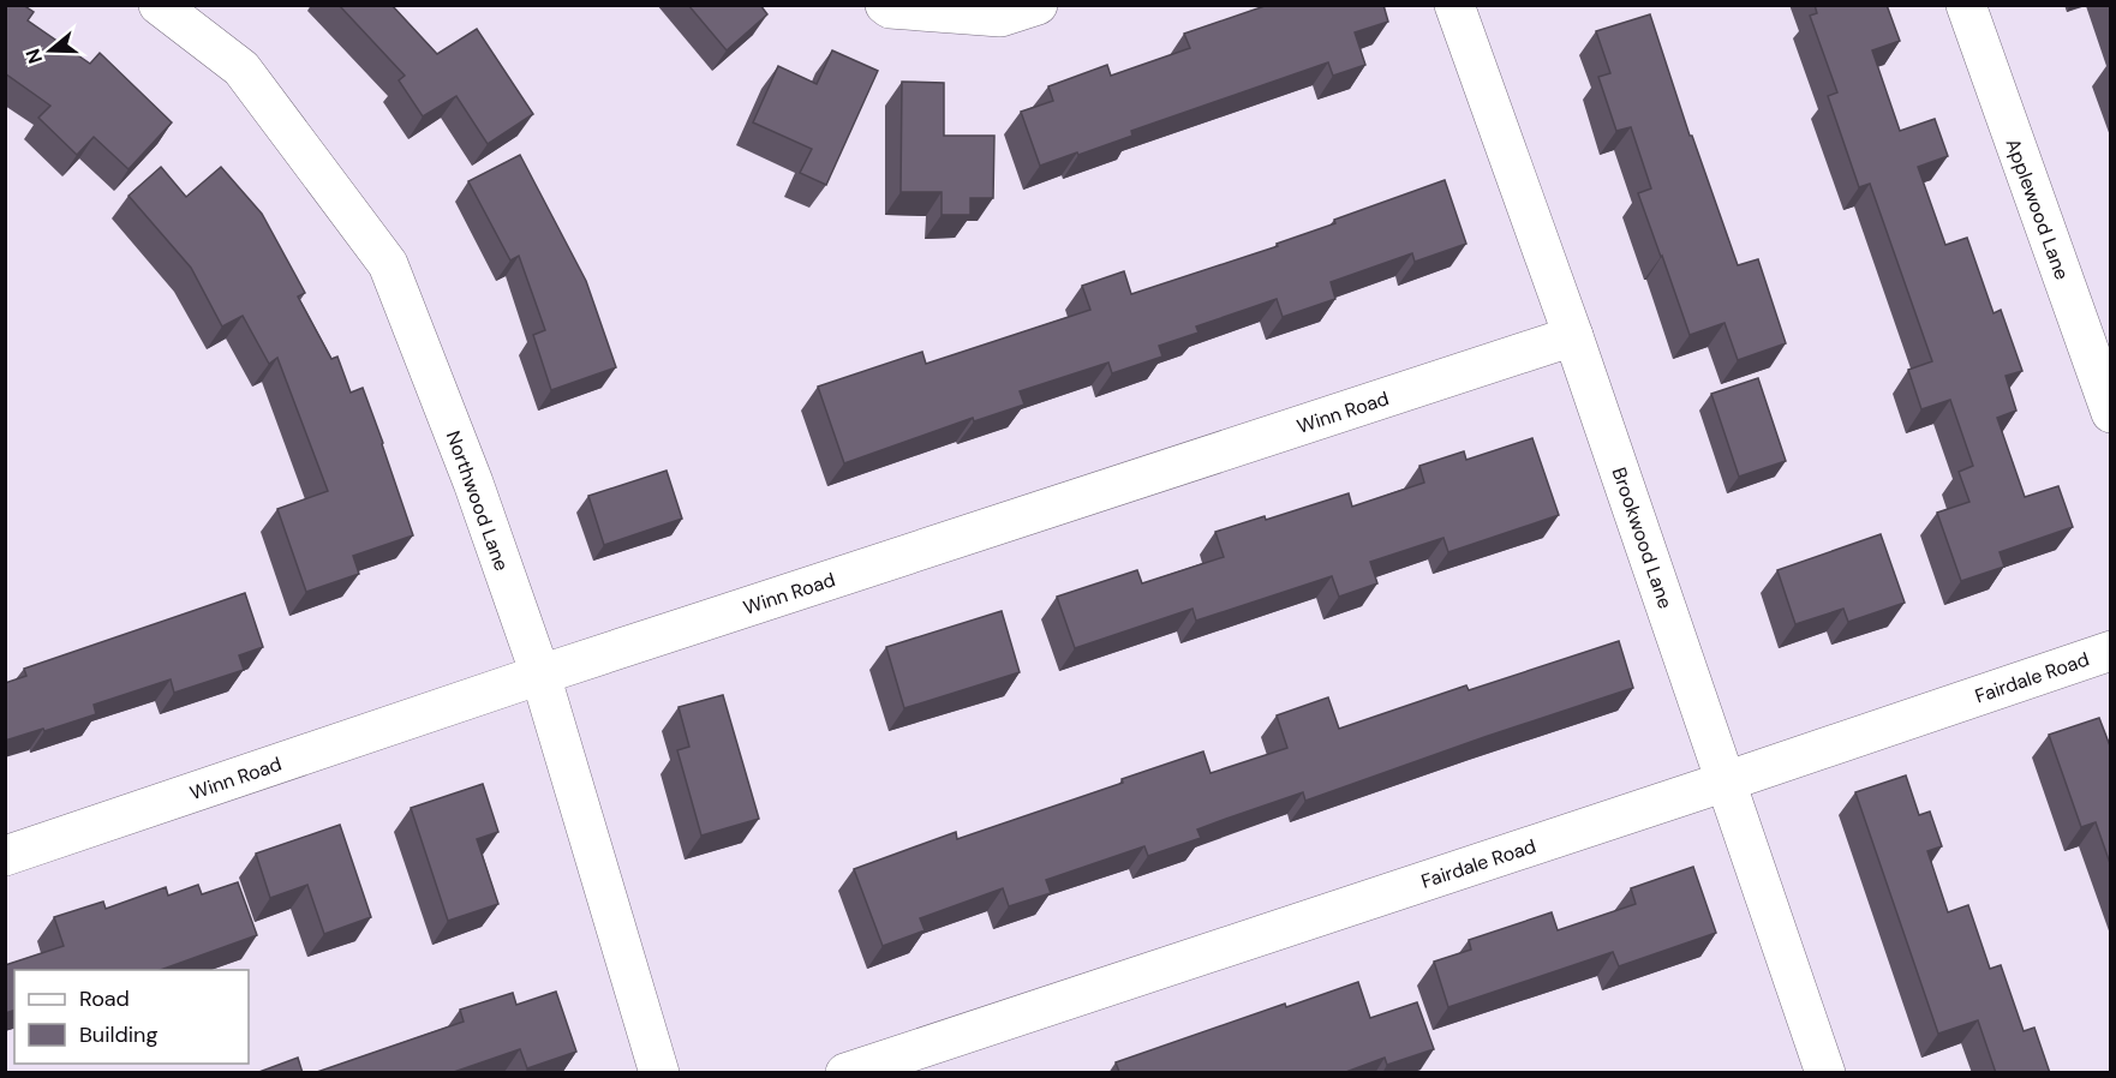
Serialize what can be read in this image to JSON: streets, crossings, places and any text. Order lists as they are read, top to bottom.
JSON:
{
  "streets": {
    "street": [
      "Applewood Lane",
      "Winn Road",
      "Northwood Lane",
      "Brookwood Lane",
      "Fairdale Road"
    ]
  },
  "crossings": [
    ["Winn Road", "Northwood Lane"],
    ["Winn Road", "Brookwood Lane"],
    ["Brookwood Lane", "Fairdale Road"]
  ],
  "legend": ["Road", "Building"],
  "north": "left"
}
